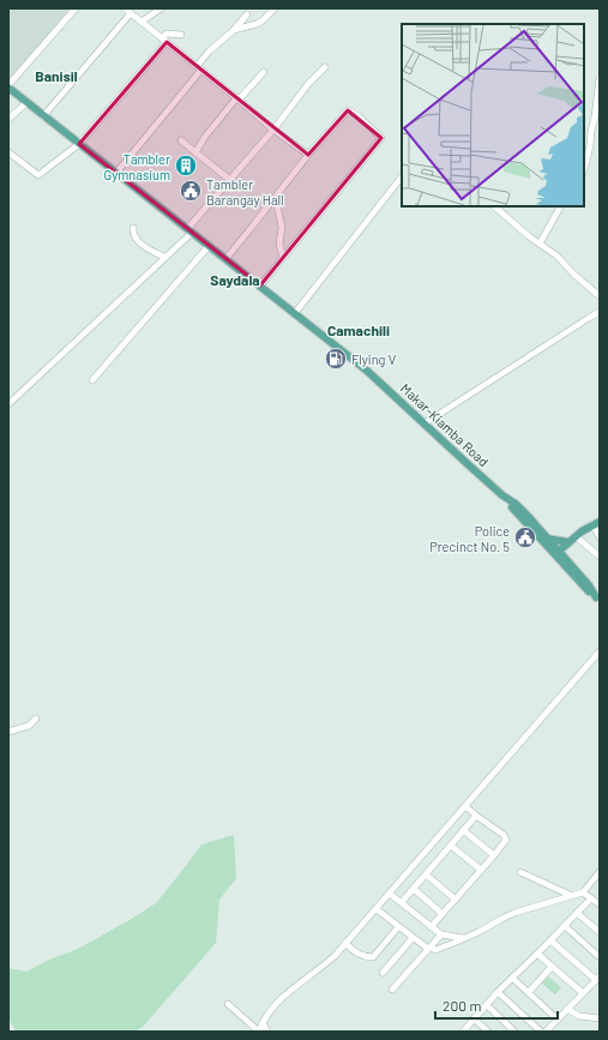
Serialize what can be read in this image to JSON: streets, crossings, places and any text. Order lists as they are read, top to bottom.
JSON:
{
  "streets": {
    "main road": ["Makar-Kiamba Road"]
  },
  "districts": ["Banisil", "Saydala", "Camachili"],
  "places": {
    "building": ["Tambler Gymnasium"],
    "public building": ["Tambler Barangay Hall", "Police Precinct No. 5"],
    "fuel station": ["Flying V"]
  },
  "scale_bar": "200 m"
}
